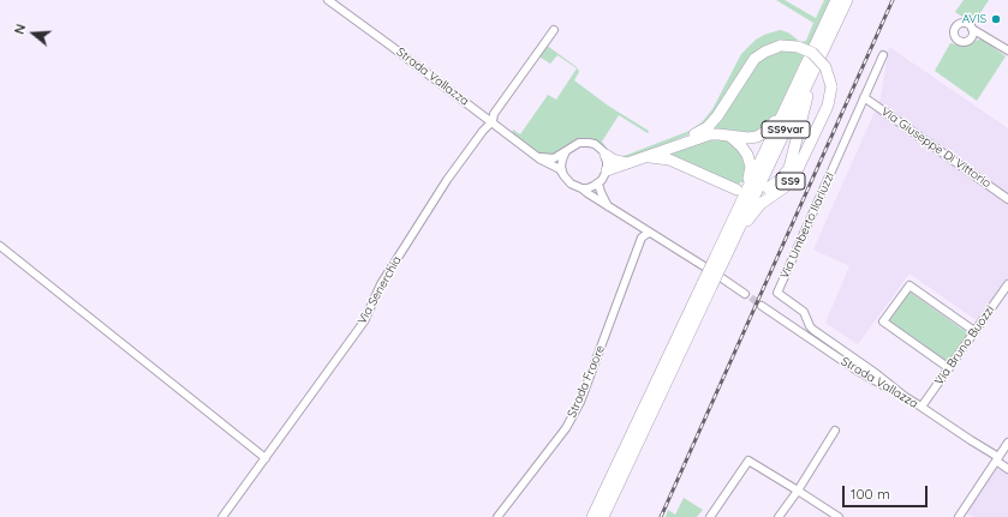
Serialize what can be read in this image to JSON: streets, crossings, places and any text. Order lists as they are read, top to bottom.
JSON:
{
  "streets": {
    "highway": ["SS9var", "SS9"],
    "street": [
      "Strada Vallazza",
      "Via Giuseppe Di Vittorio",
      "Via Umberto Ilariuzzi",
      "Via Senerchia",
      "Via Bruno Buozzi",
      "Strada Fraore"
    ]
  },
  "crossings": [
    ["Strada Vallazza", "SS9"],
    ["Strada Vallazza", "Via Umberto Ilariuzzi"],
    ["Strada Vallazza", "Via Senerchia"],
    ["Strada Vallazza", "Via Bruno Buozzi"],
    ["Strada Vallazza", "Strada Fraore"],
    ["SS9var", "SS9"],
    ["Via Giuseppe Di Vittorio", "Via Umberto Ilariuzzi"]
  ],
  "places": ["AVIS"],
  "scale_bar": "100 m",
  "north": "left"
}
